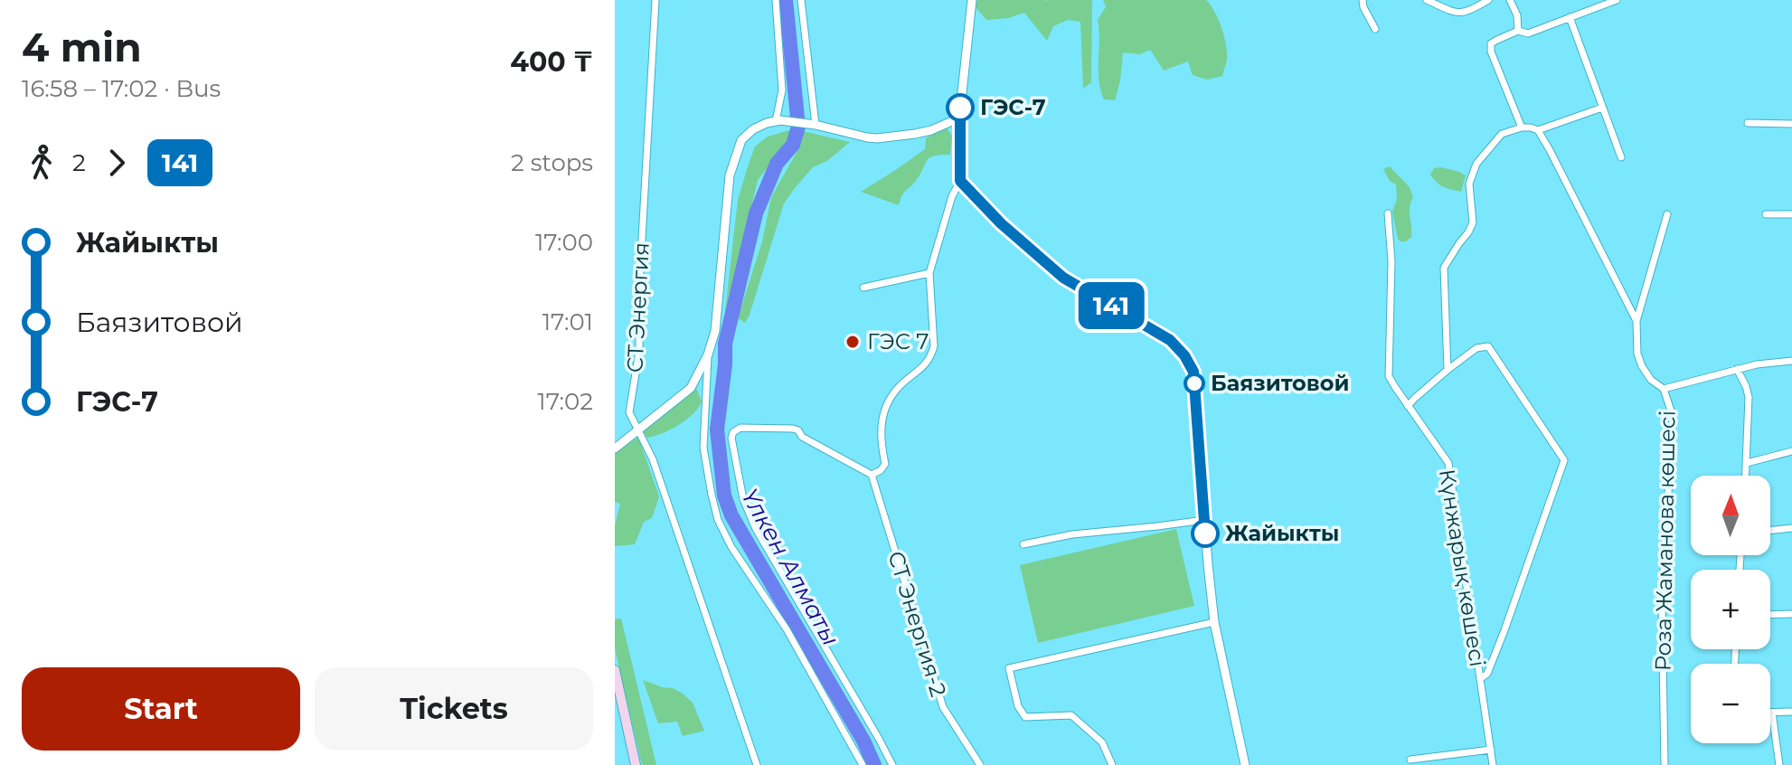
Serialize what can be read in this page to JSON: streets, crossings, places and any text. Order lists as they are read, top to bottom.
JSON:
{
  "streets": {
    "street": [
      "СТ Энергия",
      "Роза Жаманова көшесі",
      "Күнжарық көшесі",
      "СТ Энергия-2"
    ]
  },
  "water": ["Үлкен Алматы"],
  "places": [
    "ГЭС-7",
    "ГЭС 7",
    "Баязитовой",
    "Жайыкты"
  ],
  "lines": ["bus line 141"],
  "north": "top",
  "page": {
    "heading": ["4 min", "16:58 – 17:02 · Bus", "400 ₸"],
    "on_map": "141",
    "legs": ["2", "141", "2 stops"],
    "list": [
      {
        "name": "Жайыкты",
        "value": "17:00"
      },
      {
        "name": "Баязитовой",
        "value": "17:01"
      },
      {
        "name": "ГЭС-7",
        "value": "17:02"
      }
    ],
    "map_buttons": ["+", "−"],
    "buttons": ["Start", "Tickets"]
  }
}
